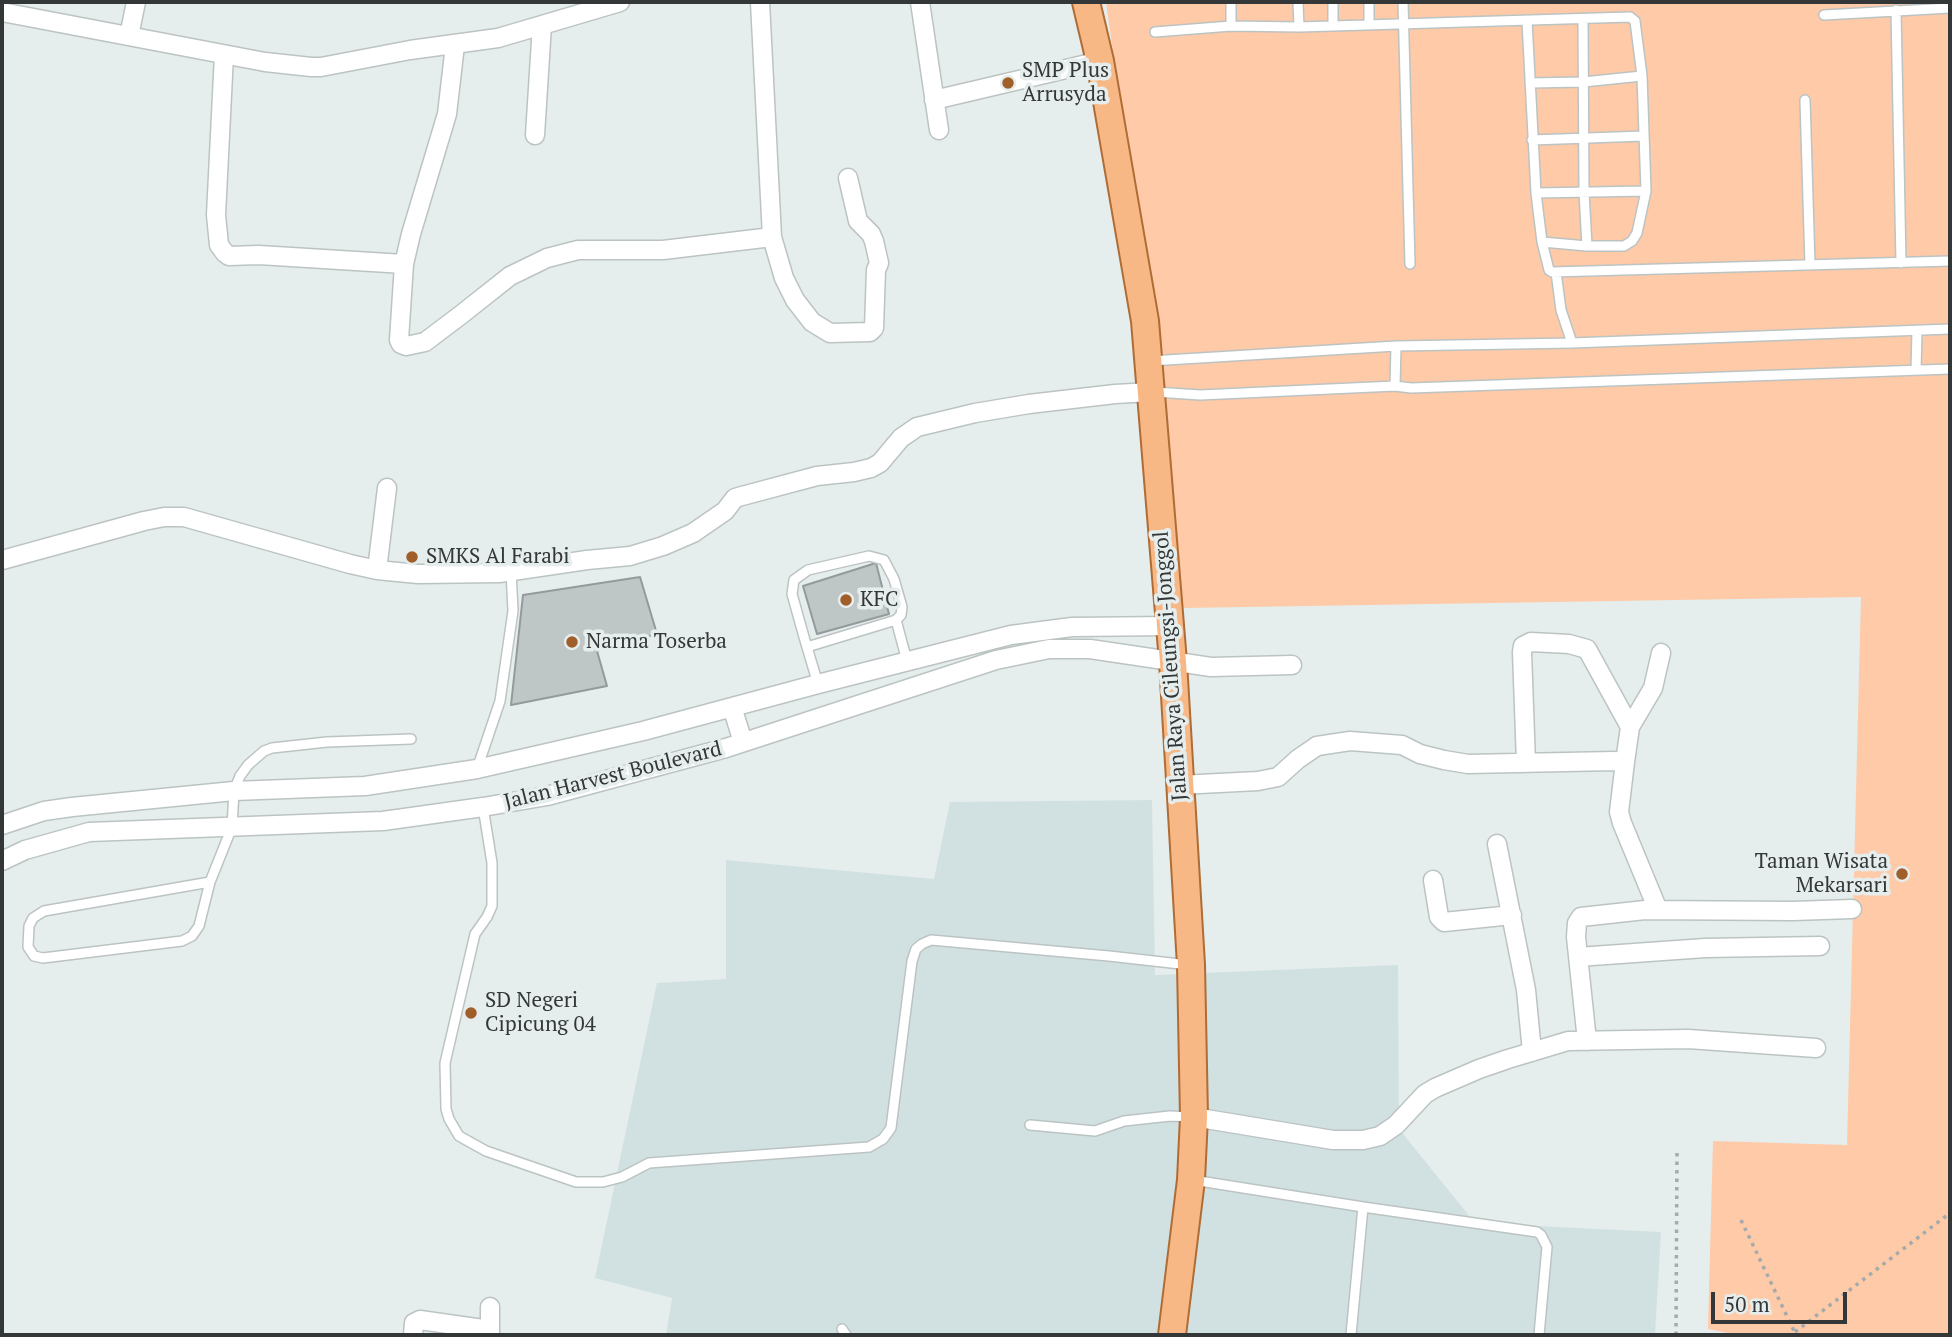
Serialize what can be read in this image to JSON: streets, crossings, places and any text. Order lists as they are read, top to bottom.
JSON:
{
  "streets": {
    "main road": ["Jalan Raya Cileungsi-Jonggol"],
    "street": ["Jalan Harvest Boulevard"]
  },
  "crossings": [
    ["Jalan Raya Cileungsi-Jonggol", "Jalan Harvest Boulevard"]
  ],
  "places": [
    "SMP Plus Arrusyda",
    "SMKS Al Farabi",
    "KFC",
    "Narma Toserba",
    "Taman Wisata Mekarsari",
    "SD Negeri Cipicung 04"
  ],
  "scale_bar": "50 m"
}
